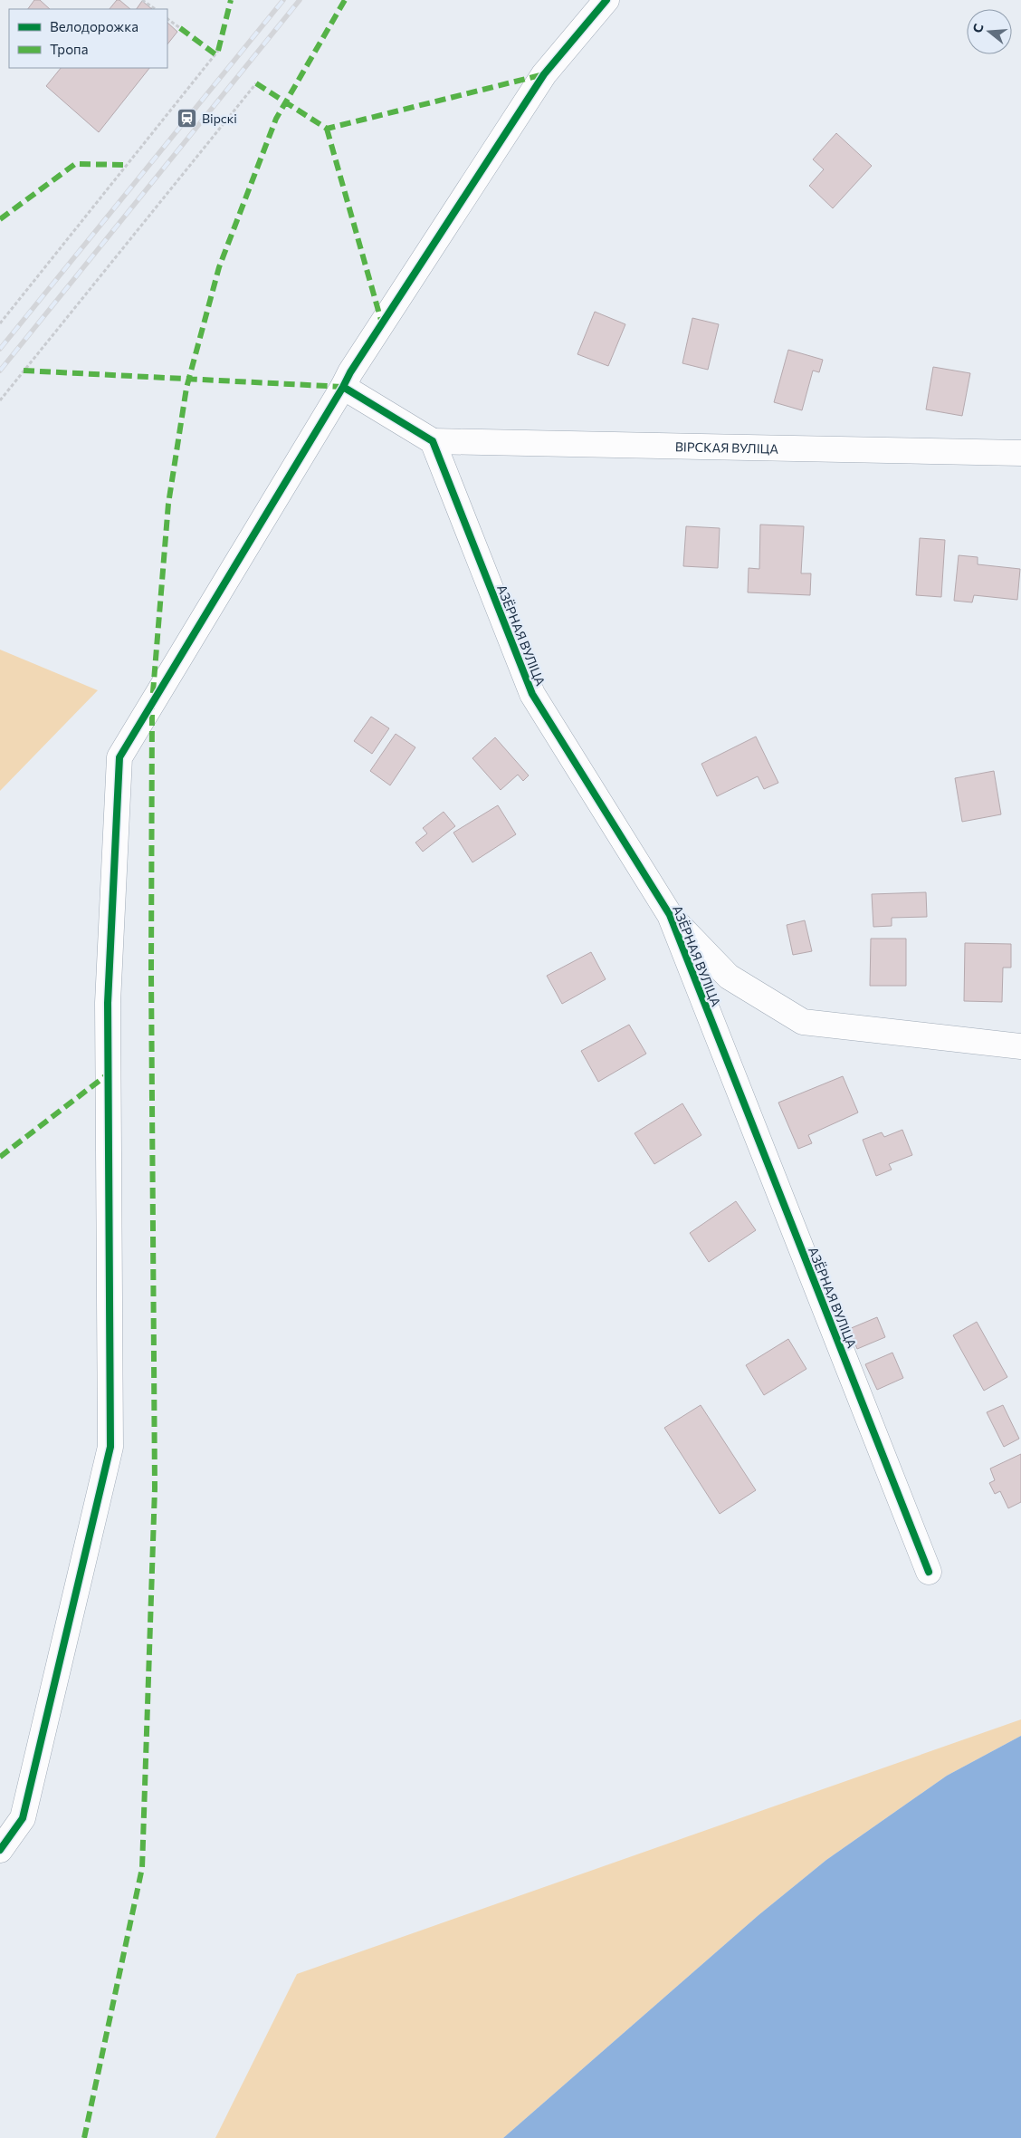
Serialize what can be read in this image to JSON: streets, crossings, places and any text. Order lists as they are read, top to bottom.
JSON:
{
  "streets": {
    "street": ["ВІРСКАЯ ВУЛІЦА", "АЗЁРНАЯ ВУЛІЦА"]
  },
  "crossings": [
    ["ВІРСКАЯ ВУЛІЦА", "АЗЁРНАЯ ВУЛІЦА"]
  ],
  "places": {
    "station": ["Вірскі"]
  },
  "legend": ["Велодорожка", "Тропа"],
  "north": "left"
}
